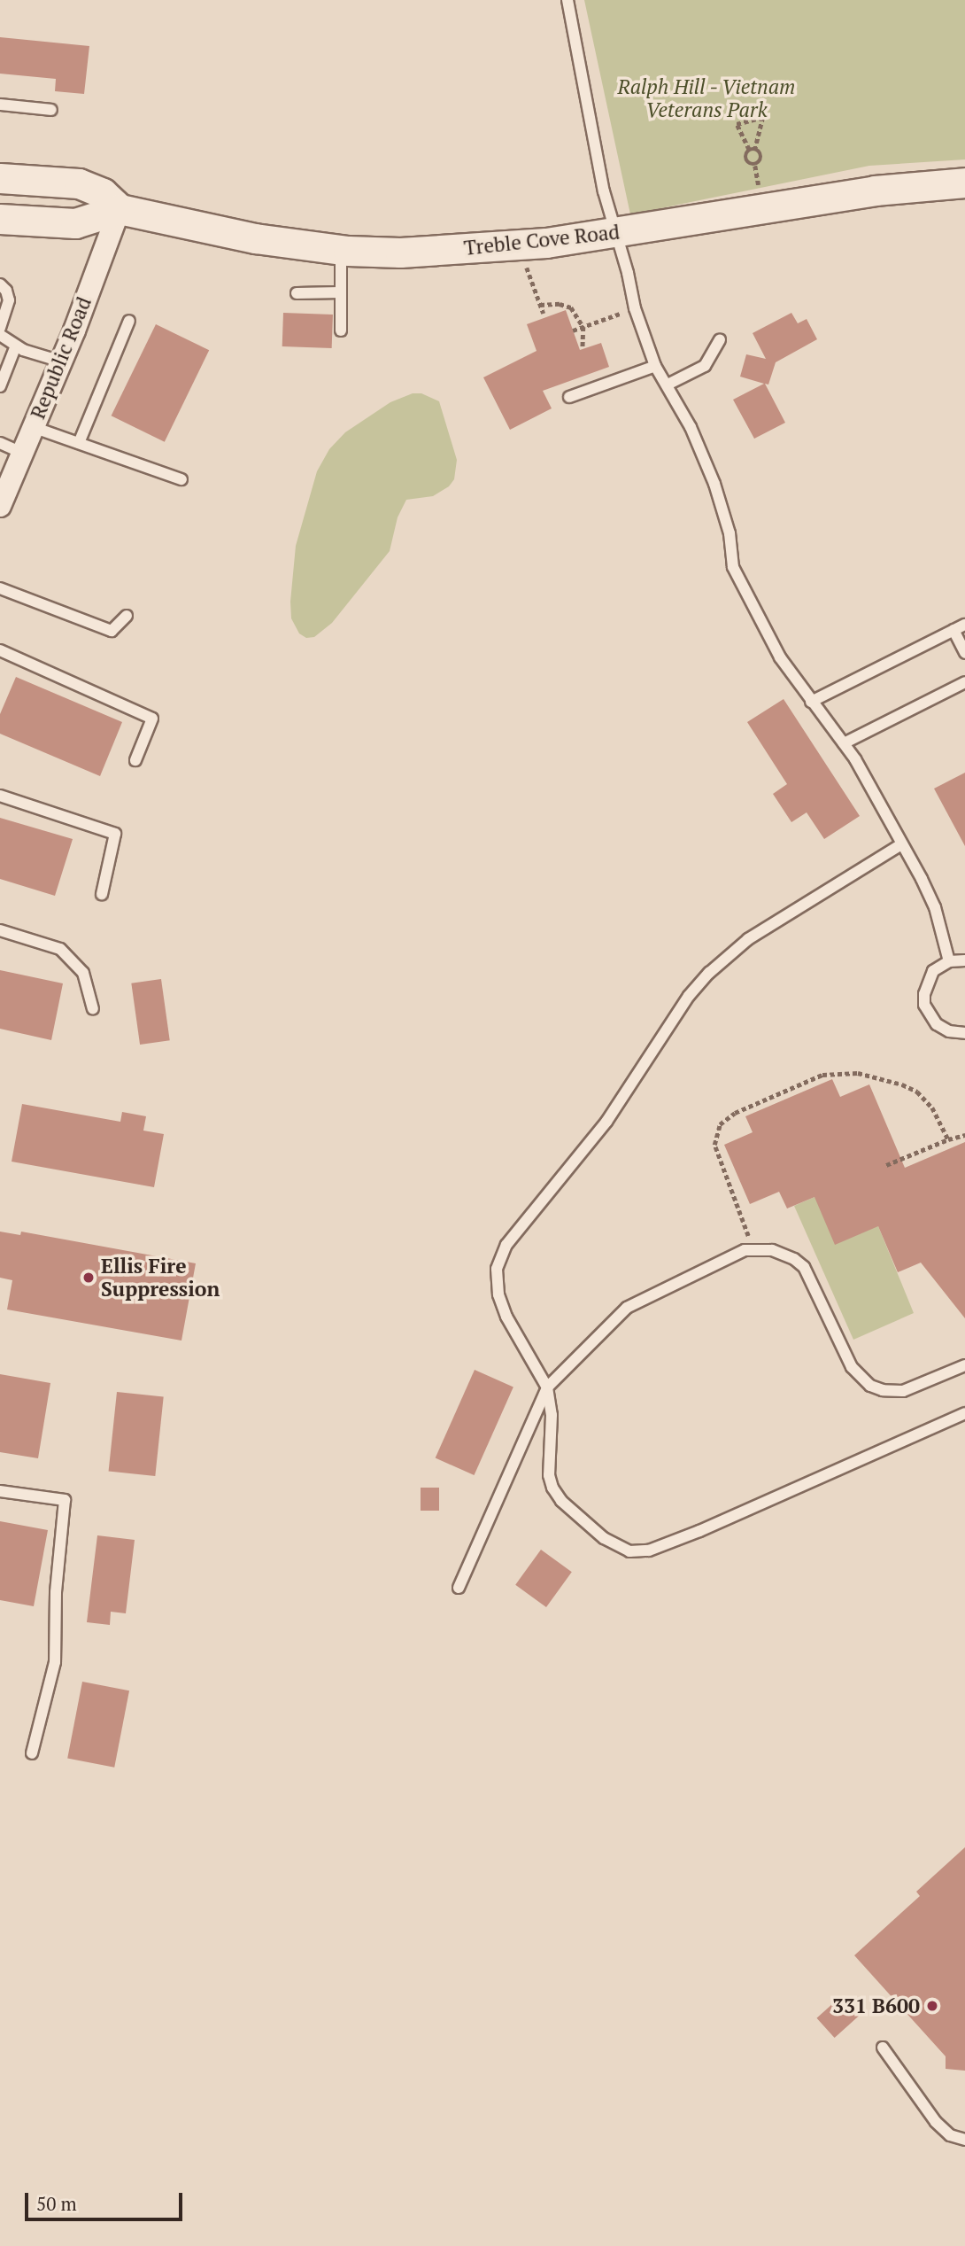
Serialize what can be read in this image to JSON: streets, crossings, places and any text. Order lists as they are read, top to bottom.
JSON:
{
  "streets": {
    "main road": ["Treble Cove Road"],
    "street": ["Republic Road"]
  },
  "crossings": [
    ["Treble Cove Road", "Republic Road"]
  ],
  "parks": ["Ralph Hill - Vietnam Veterans Park"],
  "places": ["Ellis Fire Suppression", "331 B600"],
  "scale_bar": "50 m"
}
